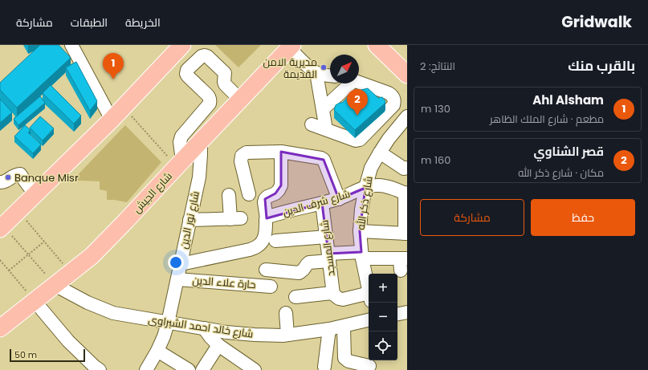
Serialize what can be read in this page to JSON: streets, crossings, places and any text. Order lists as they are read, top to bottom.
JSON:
{
  "streets": {
    "main road": ["شارع الجيش"],
    "street": [
      "شارع شرف الدين",
      "شارع ذكر الله",
      "شارع نور الدين",
      "شارع المسجد",
      "حارة علاء الدين",
      "شارع خالد احمد الشبراوى"
    ]
  },
  "crossings": [
    ["شارع الجيش", "شارع نور الدين"],
    ["شارع الجيش", "شارع خالد احمد الشبراوى"],
    ["شارع شرف الدين", "شارع ذكر الله"],
    ["شارع شرف الدين", "شارع المسجد"],
    ["شارع نور الدين", "حارة علاء الدين"],
    ["شارع نور الدين", "شارع خالد احمد الشبراوى"]
  ],
  "places": ["مديرية الامن القديمة", "Banque Misr"],
  "scale_bar": "50 m",
  "north": "top right",
  "page": {
    "header": "Gridwalk",
    "nav": ["الخريطة", "الطبقات", "مشاركة"],
    "heading": ["بالقرب منك", "النتائج: 2"],
    "pins": ["1", "2"],
    "list": [
      {
        "mark": "1",
        "name": "Ahl Alsham",
        "note": "مطعم · شارع الملك الظاهر",
        "value": "130 m"
      },
      {
        "mark": "2",
        "name": "قصر الشناوي",
        "note": "مكان · شارع ذكر الله",
        "value": "160 m"
      }
    ],
    "buttons": ["حفظ", "مشاركة"],
    "map_buttons": ["+", "−"],
    "scale": "50 m"
  }
}
